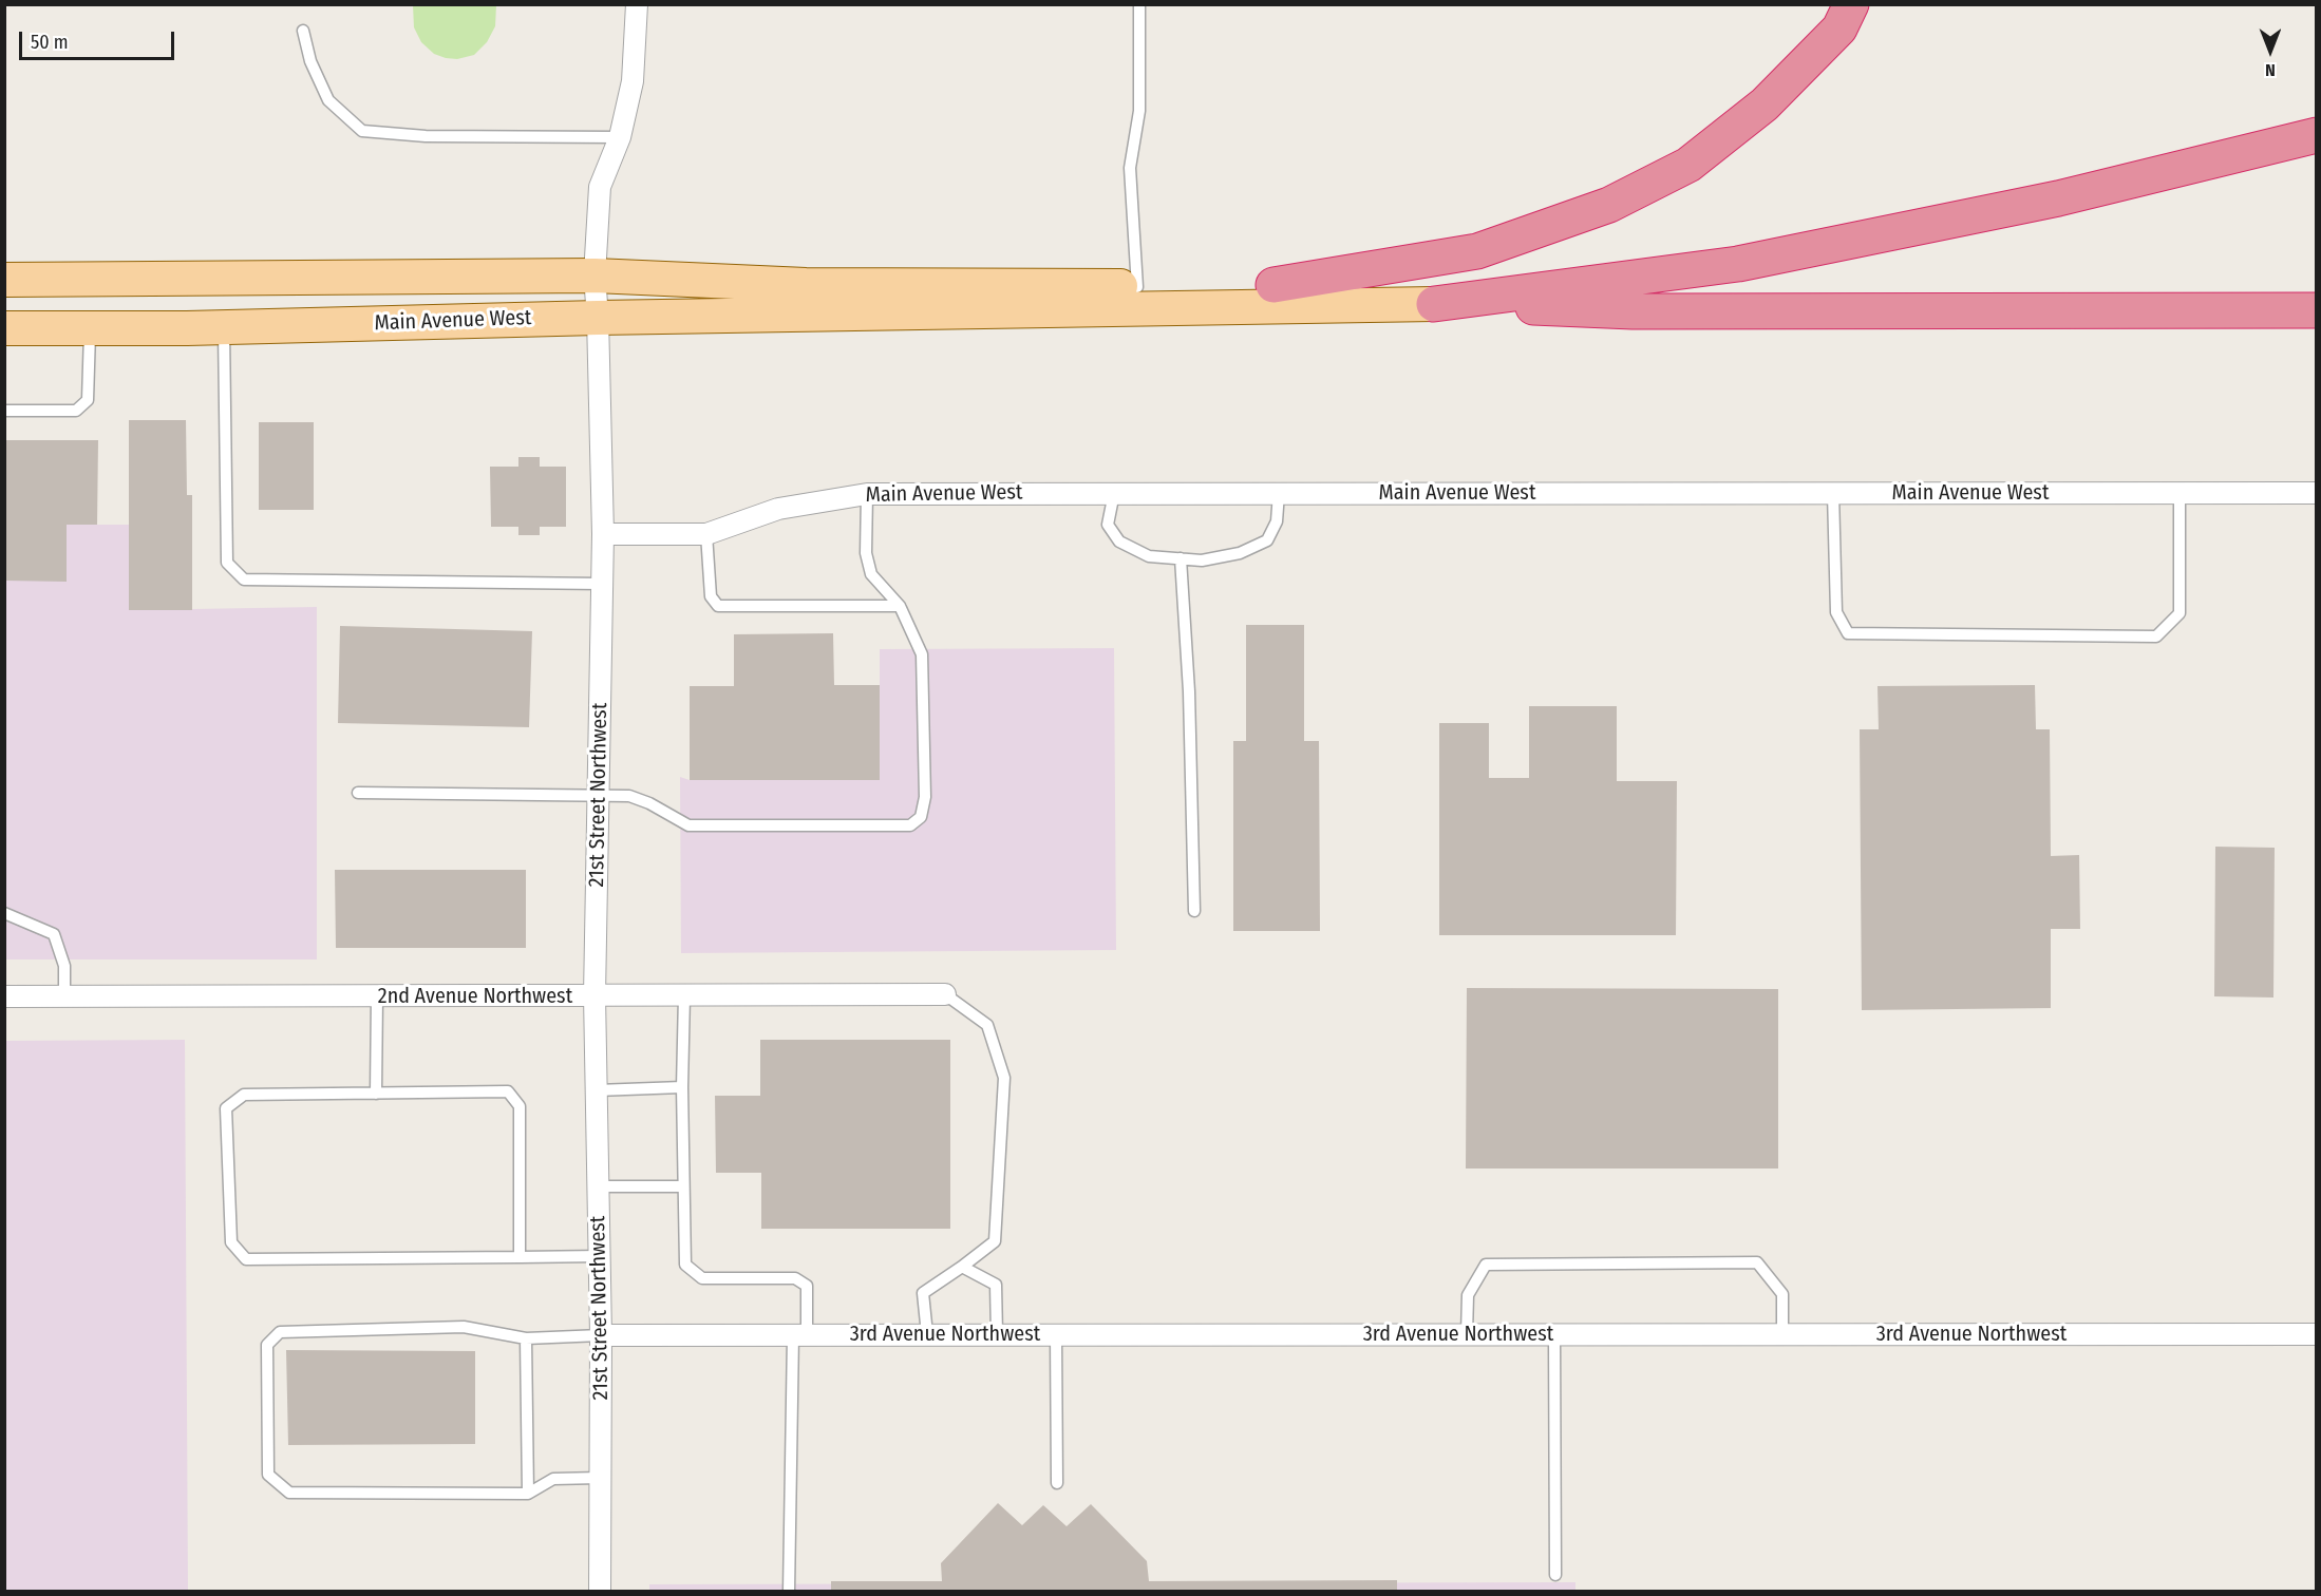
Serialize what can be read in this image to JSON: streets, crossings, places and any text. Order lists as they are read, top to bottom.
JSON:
{
  "streets": {
    "main road": ["Main Avenue West"],
    "street": ["21st Street Northwest", "2nd Avenue Northwest", "3rd Avenue Northwest"]
  },
  "crossings": [
    ["Main Avenue West", "21st Street Northwest"],
    ["21st Street Northwest", "2nd Avenue Northwest"],
    ["21st Street Northwest", "3rd Avenue Northwest"]
  ],
  "scale_bar": "50 m",
  "north": "bottom"
}
